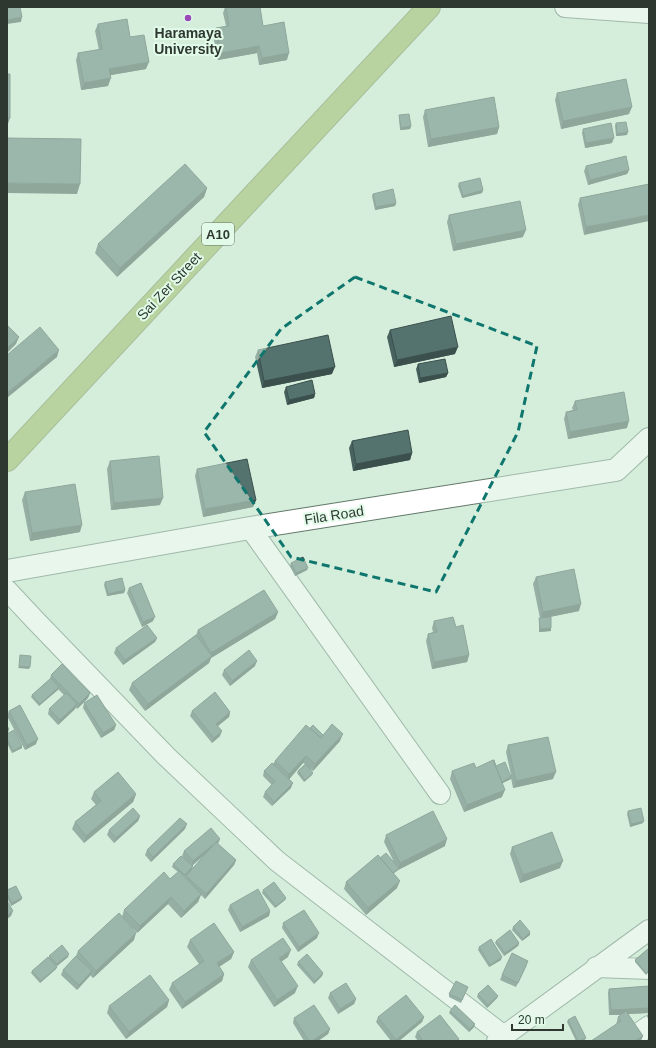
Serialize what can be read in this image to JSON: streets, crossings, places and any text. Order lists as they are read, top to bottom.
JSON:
{
  "streets": {
    "highway": ["A10", "Sai Zer Street"],
    "street": ["Fila Road"]
  },
  "places": ["Haramaya University"],
  "scale_bar": "20 m"
}
